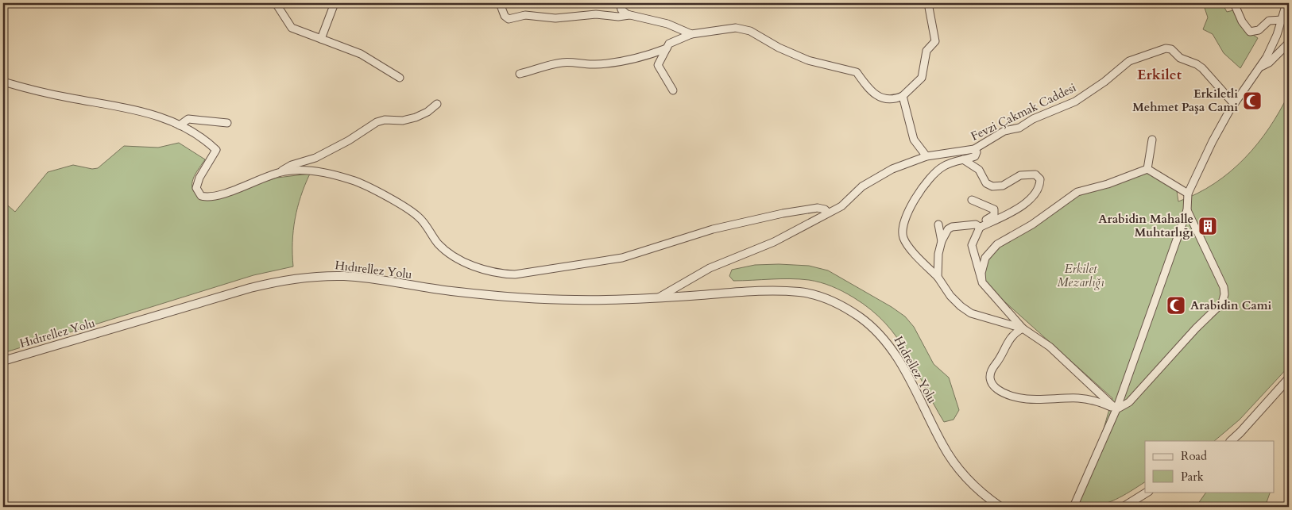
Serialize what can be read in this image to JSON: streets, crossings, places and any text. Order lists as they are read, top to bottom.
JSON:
{
  "streets": {
    "street": ["Fevzi Çakmak Caddesi", "Hıdırellez Yolu", "Hıdrellez Yolu"]
  },
  "crossings": [
    ["Fevzi Çakmak Caddesi", "Hıdırellez Yolu"],
    ["Fevzi Çakmak Caddesi", "Hıdrellez Yolu"],
    ["Hıdırellez Yolu", "Hıdrellez Yolu"]
  ],
  "districts": ["Erkilet"],
  "parks": ["Erkilet Mezarlığı"],
  "places": {
    "mosque": ["Erkiletli Mehmet Paşa Cami", "Arabidin Cami"],
    "building": ["Arabidin Mahalle Muhtarlığı"]
  },
  "legend": ["Road", "Park"]
}
